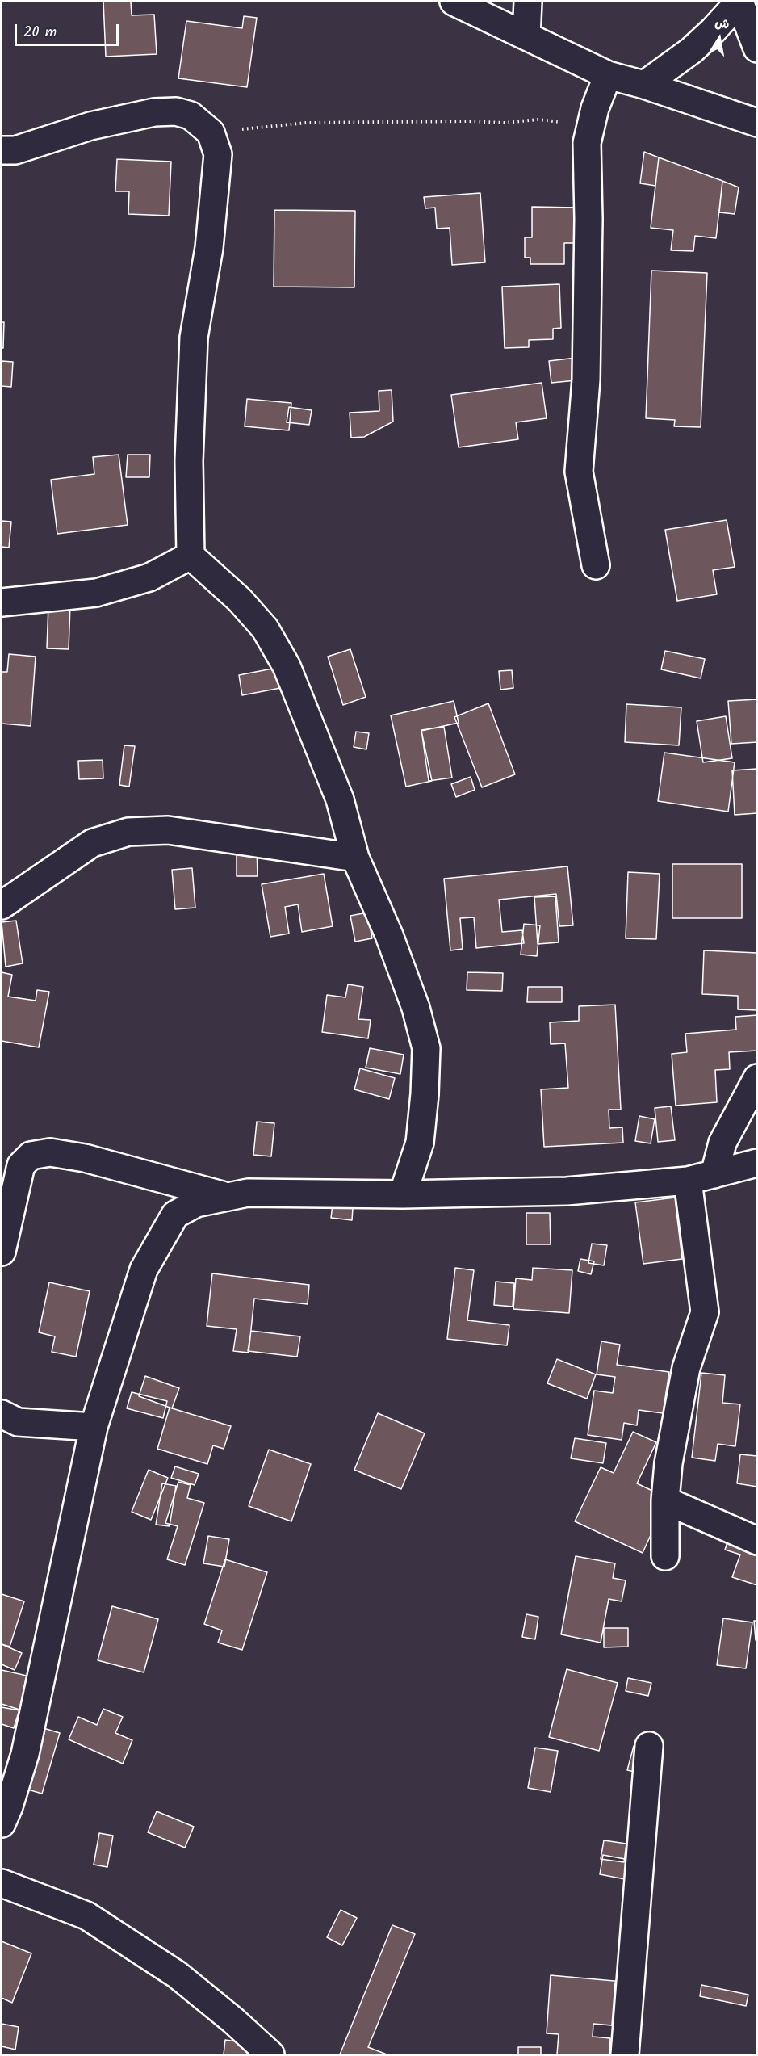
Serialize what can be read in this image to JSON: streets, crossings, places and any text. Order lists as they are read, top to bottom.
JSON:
{
  "scale_bar": "20 m",
  "north": "top"
}
